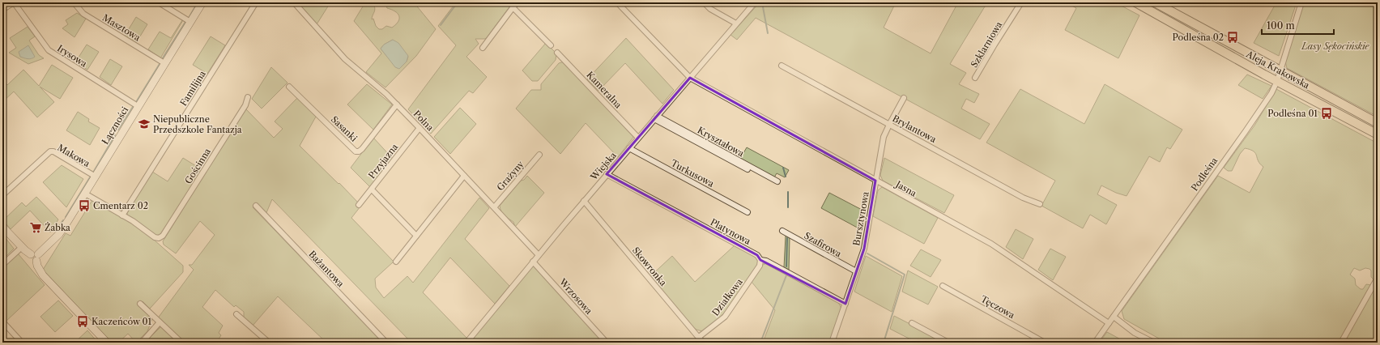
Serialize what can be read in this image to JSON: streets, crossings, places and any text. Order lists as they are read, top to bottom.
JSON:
{
  "streets": {
    "main road": ["Aleja Krakowska"],
    "street": [
      "Masztowa",
      "Szklarniowa",
      "Irysowa",
      "Familijna",
      "Kameralna",
      "Polna",
      "Łączności",
      "Sasanki",
      "Brylantowa",
      "Kryształowa",
      "Makowa",
      "Przyjazna",
      "Gościnna",
      "Wiejska",
      "Turkusowa",
      "Podleśna",
      "Grażyny",
      "Jasna",
      "Bursztynowa",
      "Platynowa",
      "Szafirowa",
      "Skowronka",
      "Bażantowa",
      "Wrzosowa",
      "Działkowa",
      "Tęczowa"
    ]
  },
  "crossings": [
    ["Masztowa", "Łączności"],
    ["Irysowa", "Łączności"],
    ["Aleja Krakowska", "Podleśna"],
    ["Familijna", "Gościnna"],
    ["Kameralna", "Wiejska"],
    ["Polna", "Sasanki"],
    ["Polna", "Przyjazna"],
    ["Polna", "Wiejska"],
    ["Polna", "Grażyny"],
    ["Łączności", "Makowa"],
    ["Brylantowa", "Bursztynowa"],
    ["Kryształowa", "Wiejska"],
    ["Wiejska", "Turkusowa"],
    ["Wiejska", "Jasna"],
    ["Wiejska", "Platynowa"],
    ["Wiejska", "Skowronka"],
    ["Wiejska", "Wrzosowa"],
    ["Podleśna", "Jasna"],
    ["Jasna", "Bursztynowa"],
    ["Bursztynowa", "Platynowa"],
    ["Bursztynowa", "Szafirowa"],
    ["Platynowa", "Działkowa"],
    ["Skowronka", "Działkowa"]
  ],
  "parks": ["Lasy Sękocińskie"],
  "places": {
    "bus stop": [
      "Podleśna 02",
      "Podleśna 01",
      "Cmentarz 02",
      "Kaczeńców 01"
    ],
    "school or university": ["Niepubliczne Przedszkole Fantazja"],
    "supermarket": ["Żabka"]
  },
  "scale_bar": "100 m"
}
